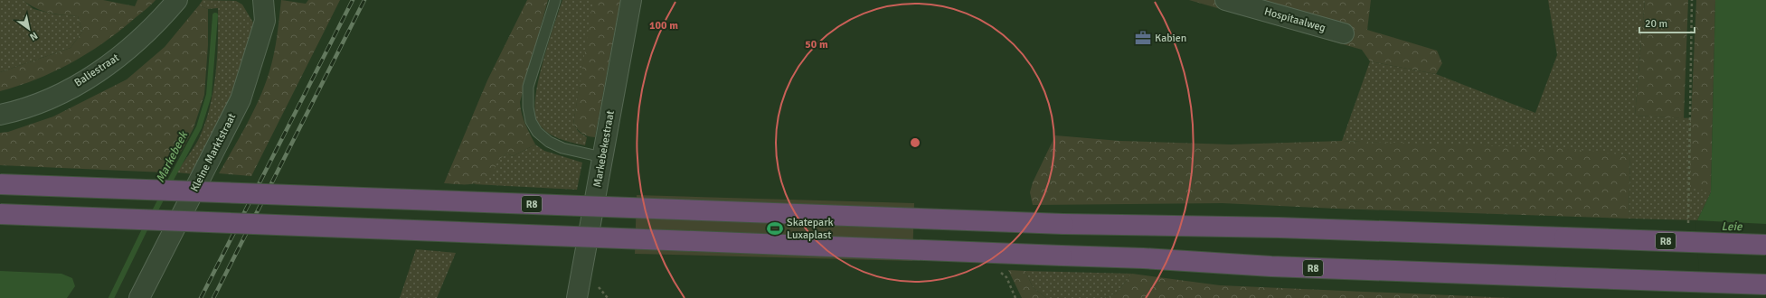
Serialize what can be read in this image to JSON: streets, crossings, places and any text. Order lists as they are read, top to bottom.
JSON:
{
  "streets": {
    "highway": ["R8"],
    "street": [
      "Hospitaalweg",
      "Baliestraat",
      "Markebekestraat",
      "Kleine Marktstraat"
    ]
  },
  "water": ["Markebeek", "Leie"],
  "places": {
    "office": ["Kabien"],
    "sports": ["Skatepark Luxaplast"]
  },
  "scale_bar": "20 m",
  "north": "bottom right",
  "rings": ["100 m", "50 m"]
}
